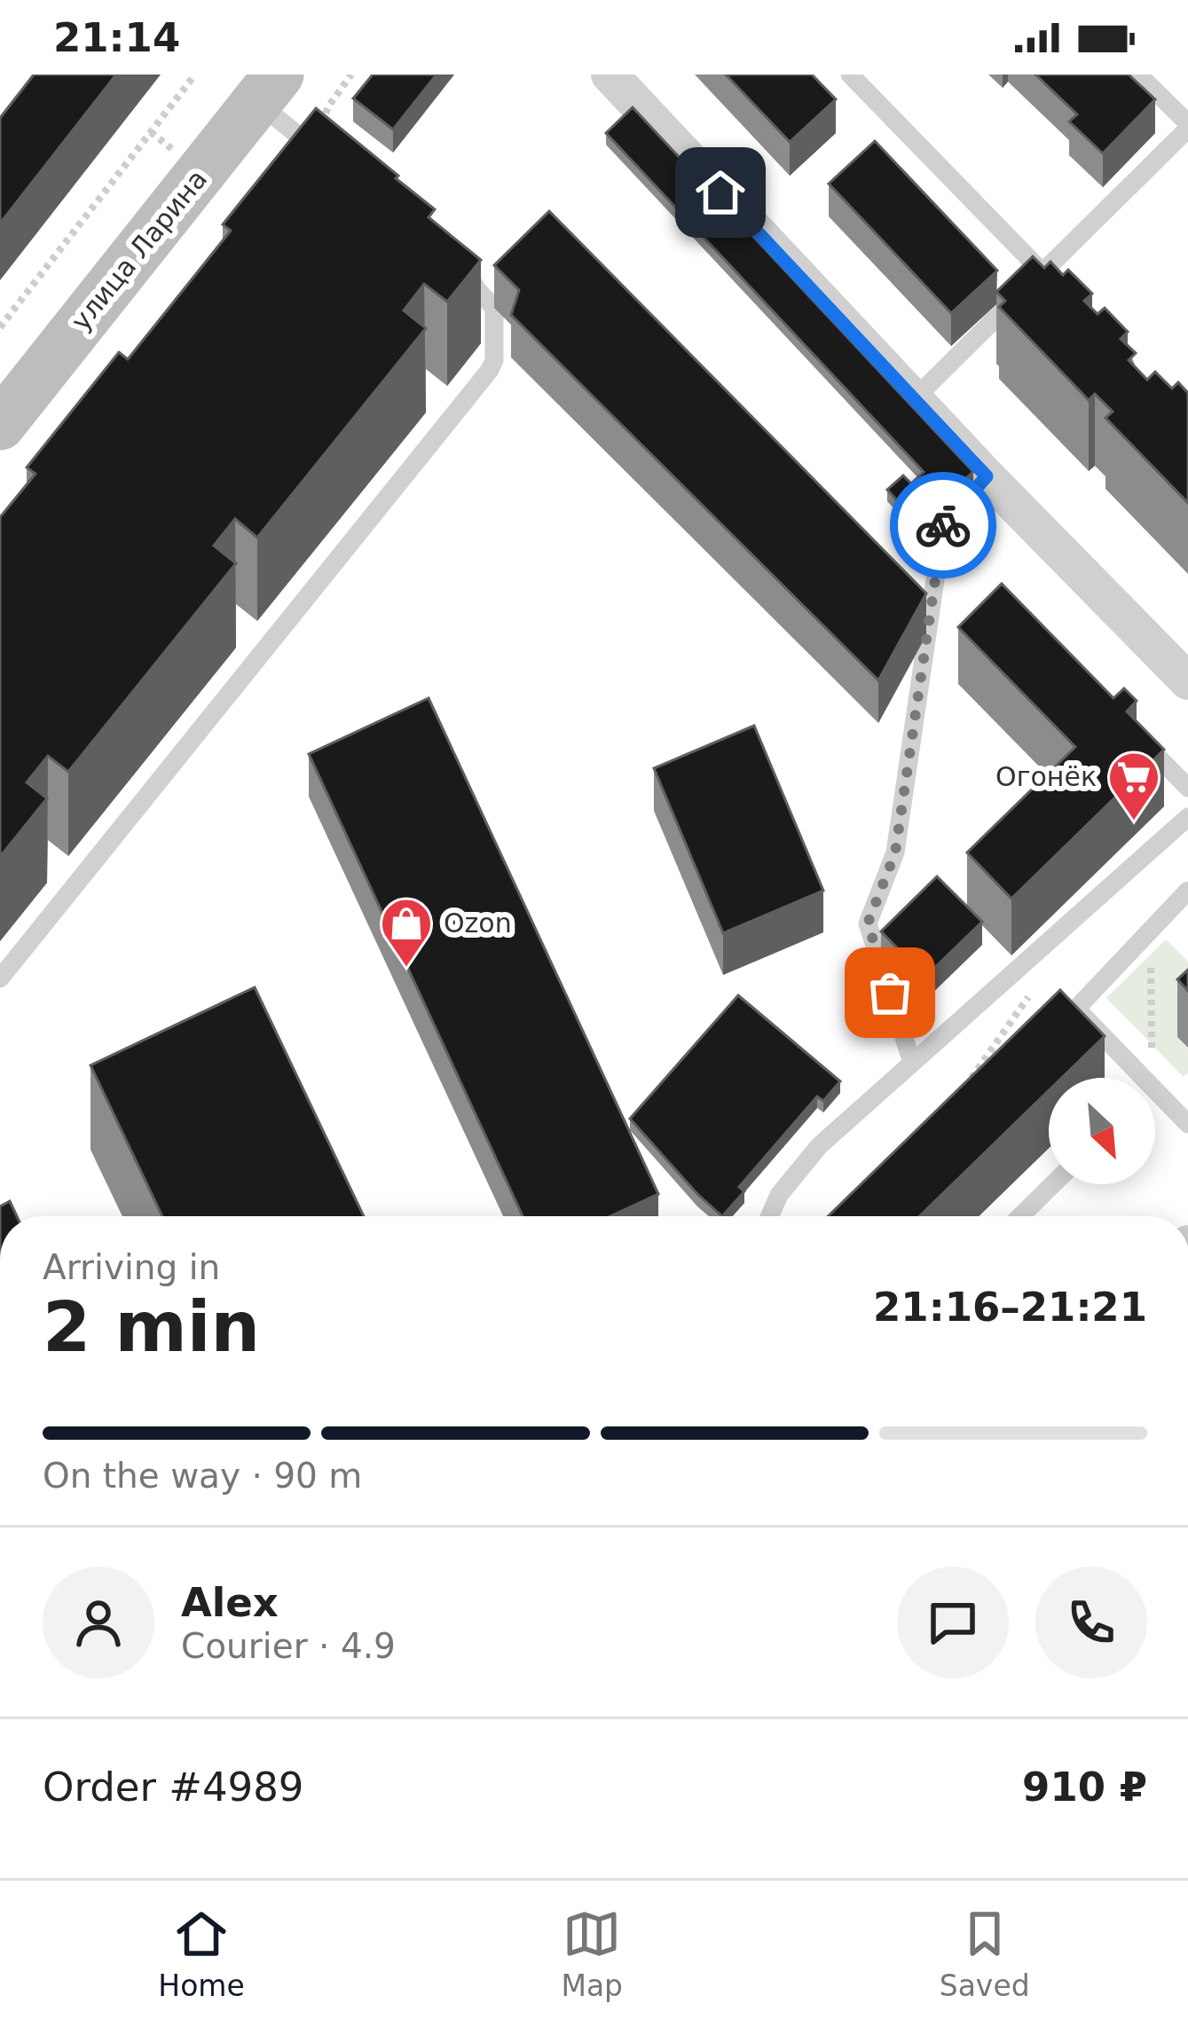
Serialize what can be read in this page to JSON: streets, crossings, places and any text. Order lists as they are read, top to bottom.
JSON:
{
  "streets": {
    "main road": ["улица Ларина"]
  },
  "places": {
    "supermarket": ["Огонёк"],
    "shop": ["Ozon"]
  },
  "north": "bottom right",
  "page": {
    "status": "21:14",
    "heading": ["2 min", "Arriving in", "21:16–21:21"],
    "panel": [
      "Alex",
      "Courier · 4.9",
      "Order #4989",
      "910 ₽"
    ],
    "bar": "On the way · 90 m",
    "tabs": ["Home", "Map", "Saved"]
  }
}
